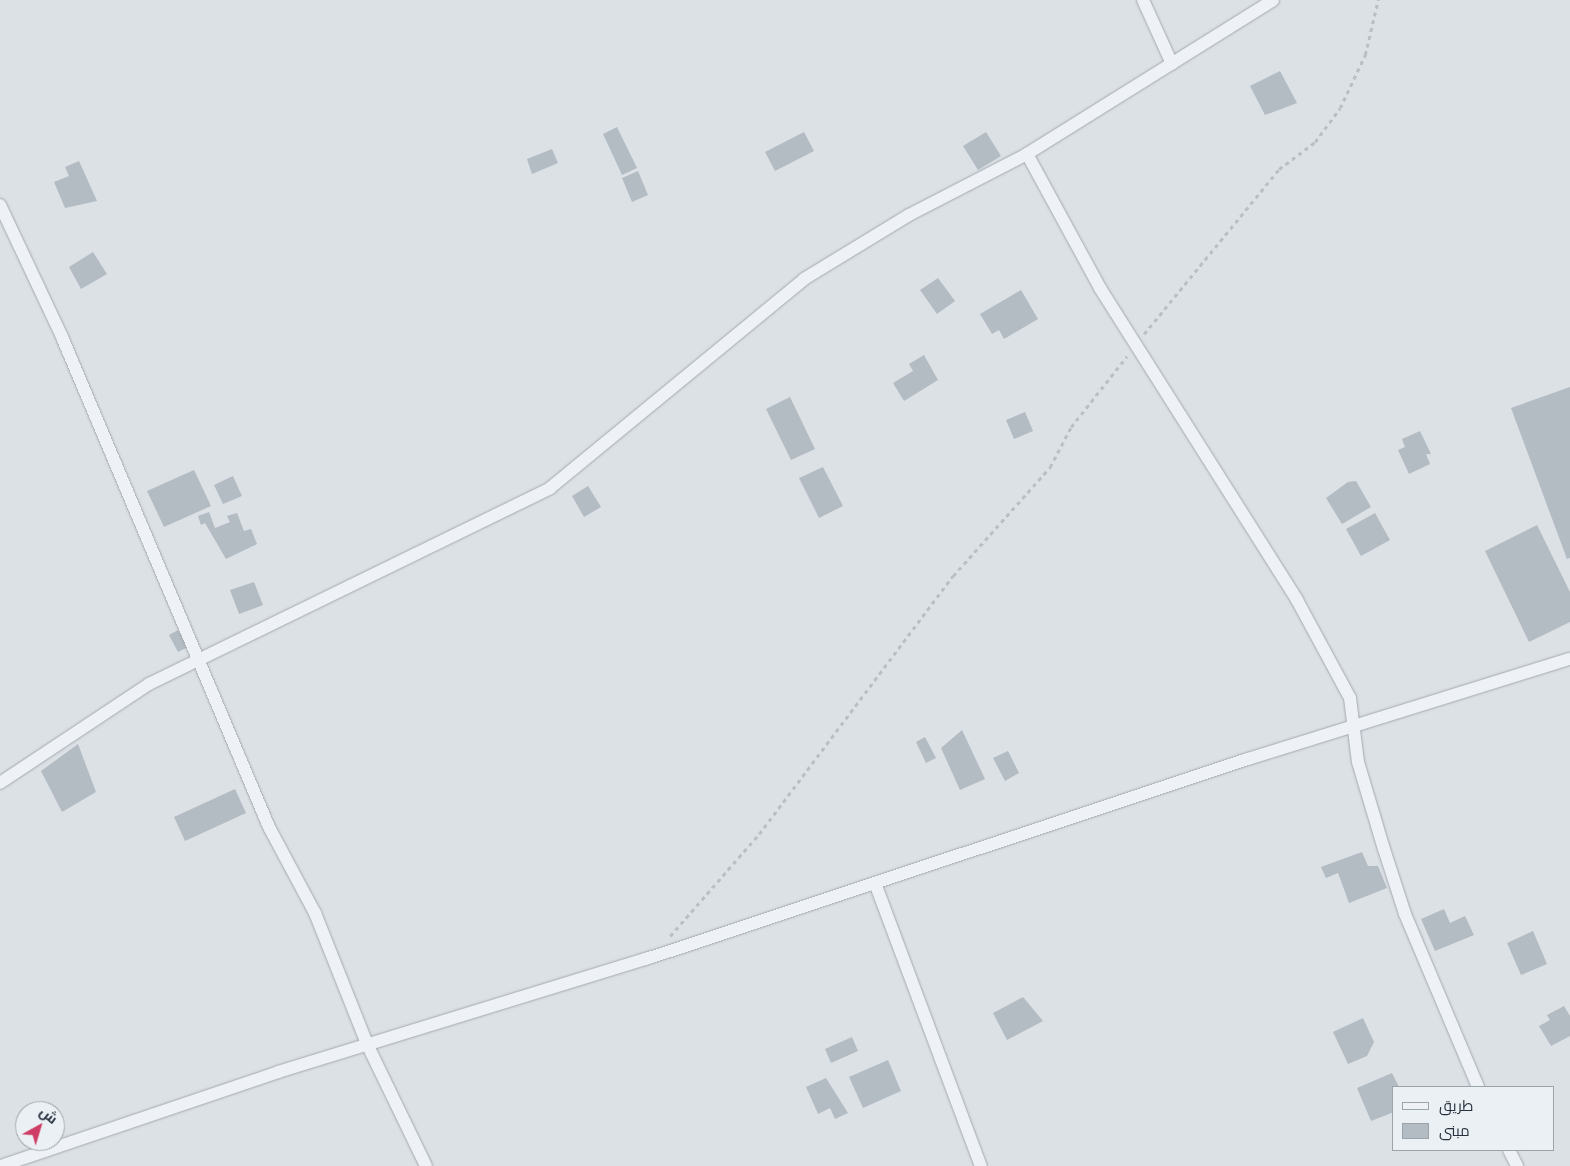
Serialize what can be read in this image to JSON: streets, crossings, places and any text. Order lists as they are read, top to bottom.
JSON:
{
  "legend": ["طريق", "مبنى"],
  "north": "top right"
}
